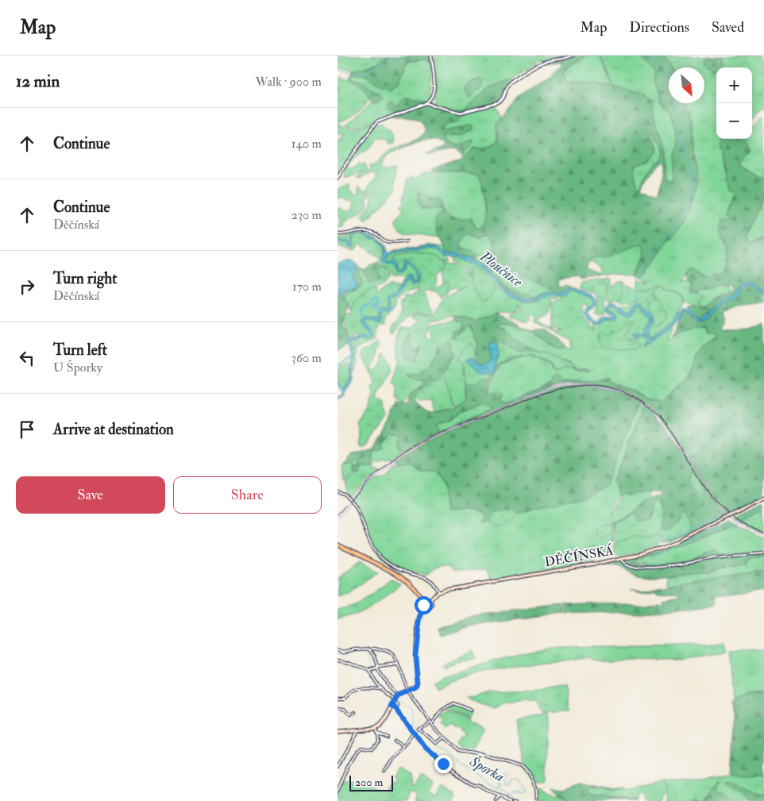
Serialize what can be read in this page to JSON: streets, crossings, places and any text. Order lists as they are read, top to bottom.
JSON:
{
  "streets": {
    "main road": ["DĚČÍNSKÁ"]
  },
  "water": ["Ploučnice", "Šporka"],
  "scale_bar": "200 m",
  "north": "bottom right",
  "page": {
    "header": "Map",
    "nav": ["Map", "Directions", "Saved"],
    "heading": ["12 min", "Walk · 900 m"],
    "map_buttons": ["+", "−"],
    "list": [
      ["Continue", "140 m"],
      ["Continue", "Děčínská", "230 m"],
      ["Turn right", "Děčínská", "170 m"],
      ["Turn left", "U Šporky", "360 m"],
      "Arrive at destination"
    ],
    "buttons": ["Save", "Share"],
    "scale": "200 m"
  }
}
